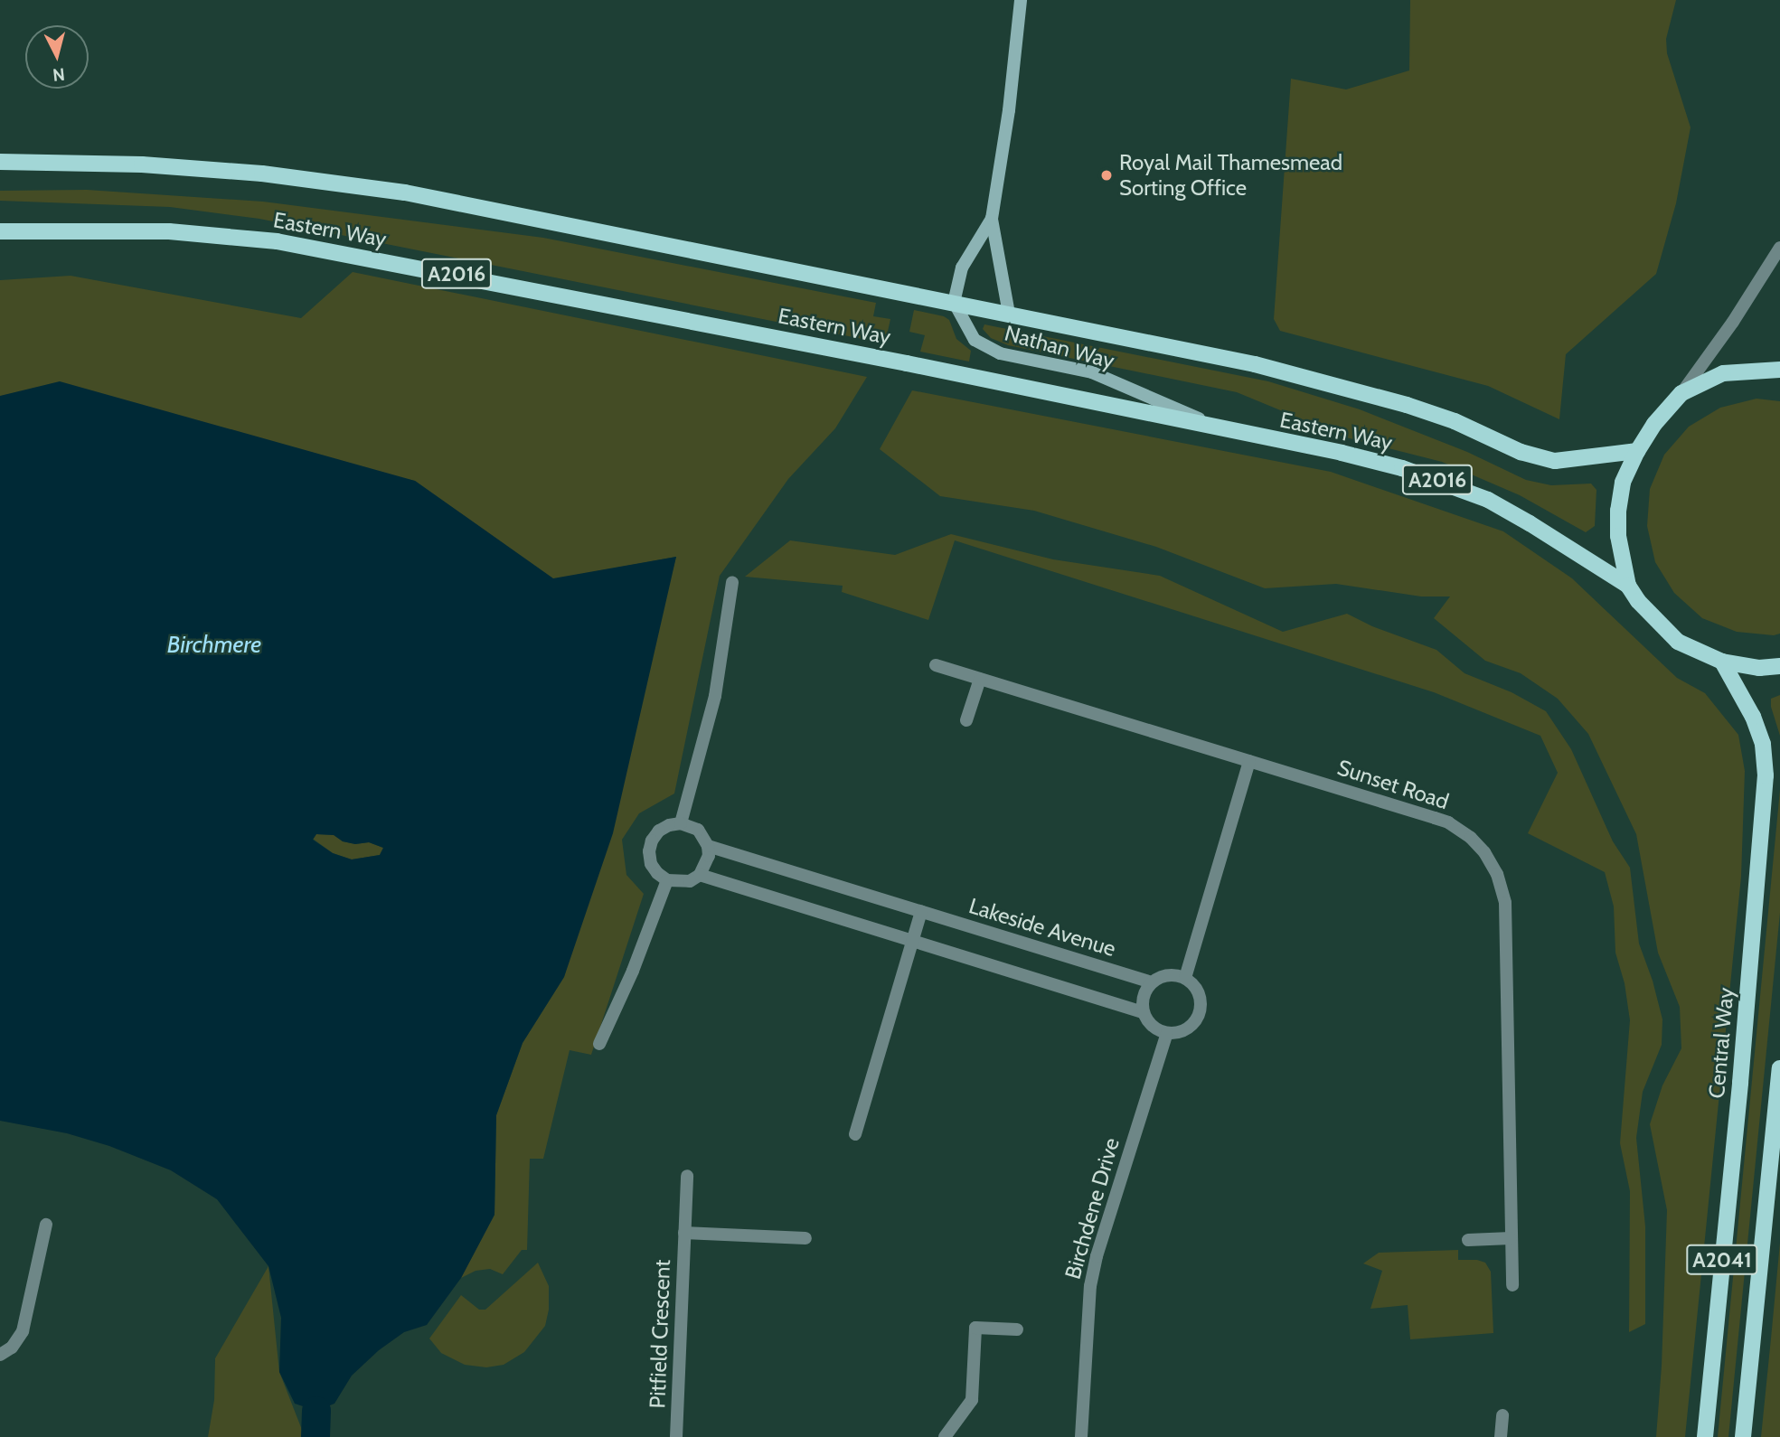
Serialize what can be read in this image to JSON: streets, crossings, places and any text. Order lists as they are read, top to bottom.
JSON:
{
  "streets": {
    "main road": [
      "Eastern Way",
      "A2016",
      "Central Way",
      "A2041"
    ],
    "street": [
      "Nathan Way",
      "Sunset Road",
      "Lakeside Avenue",
      "Birchdene Drive",
      "Pitfield Crescent"
    ]
  },
  "crossings": [
    ["Eastern Way", "Nathan Way"],
    ["Lakeside Avenue", "Birchdene Drive"]
  ],
  "water": ["Birchmere"],
  "places": ["Royal Mail Thamesmead Sorting Office"],
  "north": "bottom"
}
